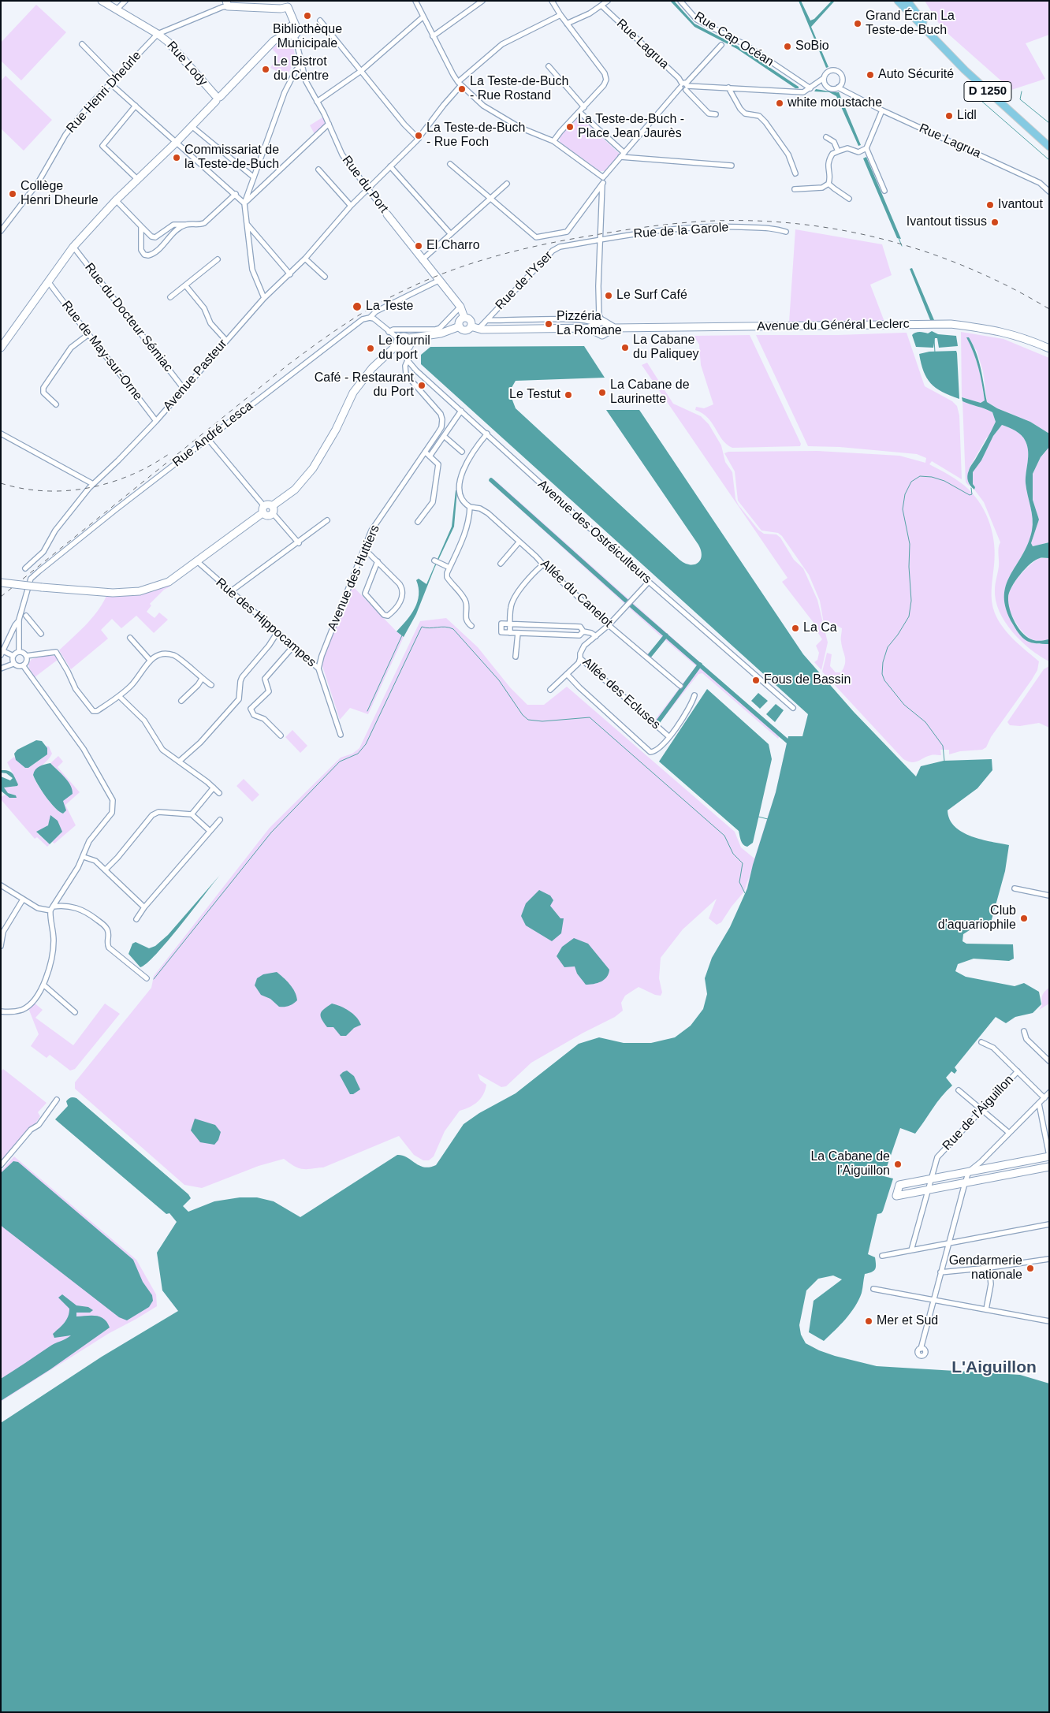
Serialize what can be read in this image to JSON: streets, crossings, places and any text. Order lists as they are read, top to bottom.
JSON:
{
  "streets": {
    "main road": [
      "Rue Lody",
      "D 1250",
      "Rue du Port",
      "Avenue du Général Leclerc"
    ],
    "street": [
      "Rue Cap Océan",
      "Rue Lagrua",
      "Rue Henri Dheûrle",
      "Rue de la Garole",
      "Rue de l'Yser",
      "Rue du Docteur Sémiac",
      "Rue de May-sur-Orne",
      "Avenue Pasteur",
      "Rue André Lesca",
      "Avenue des Ostréiculteurs",
      "Avenue des Huttiers",
      "Allée du Canelot",
      "Rue des Hippocampes",
      "Allée des Ecluses",
      "Rue de l'Aiguillon"
    ]
  },
  "crossings": [
    ["Rue Lody", "Rue Henri Dheûrle"],
    ["Rue du Port", "Avenue du Général Leclerc"],
    ["Rue du Port", "Avenue Pasteur"],
    ["Rue du Port", "Rue André Lesca"],
    ["Rue de la Garole", "Rue de l'Yser"],
    ["Rue de l'Yser", "Avenue du Général Leclerc"],
    ["Rue du Docteur Sémiac", "Avenue Pasteur"],
    ["Rue de May-sur-Orne", "Avenue Pasteur"],
    ["Avenue des Ostréiculteurs", "Avenue des Huttiers"],
    ["Avenue des Ostréiculteurs", "Allée des Ecluses"],
    ["Avenue des Huttiers", "Rue des Hippocampes"],
    ["Allée du Canelot", "Allée des Ecluses"]
  ],
  "districts": ["L'Aiguillon"],
  "places": [
    "Bibliothèque Municipale",
    "Grand Écran La Teste-de-Buch",
    "SoBio",
    "Le Bistrot du Centre",
    "Auto Sécurité",
    "La Teste-de-Buch - Rue Rostand",
    "white moustache",
    "Lidl",
    "La Teste-de-Buch - Place Jean Jaurès",
    "La Teste-de-Buch - Rue Foch",
    "Commissariat de la Teste-de-Buch",
    "Collège Henri Dheurle",
    "Ivantout",
    "Ivantout tissus",
    "El Charro",
    "Le Surf Café",
    "La Teste",
    "Pizzéria La Romane",
    "La Cabane du Paliquey",
    "Le fournil du port",
    "Café - Restaurant du Port",
    "La Cabane de Laurinette",
    "Le Testut",
    "La Ca",
    "Fous de Bassin",
    "Club d'aquariophile",
    "La Cabane de l'Aiguillon",
    "Gendarmerie nationale",
    "Mer et Sud"
  ]
}
